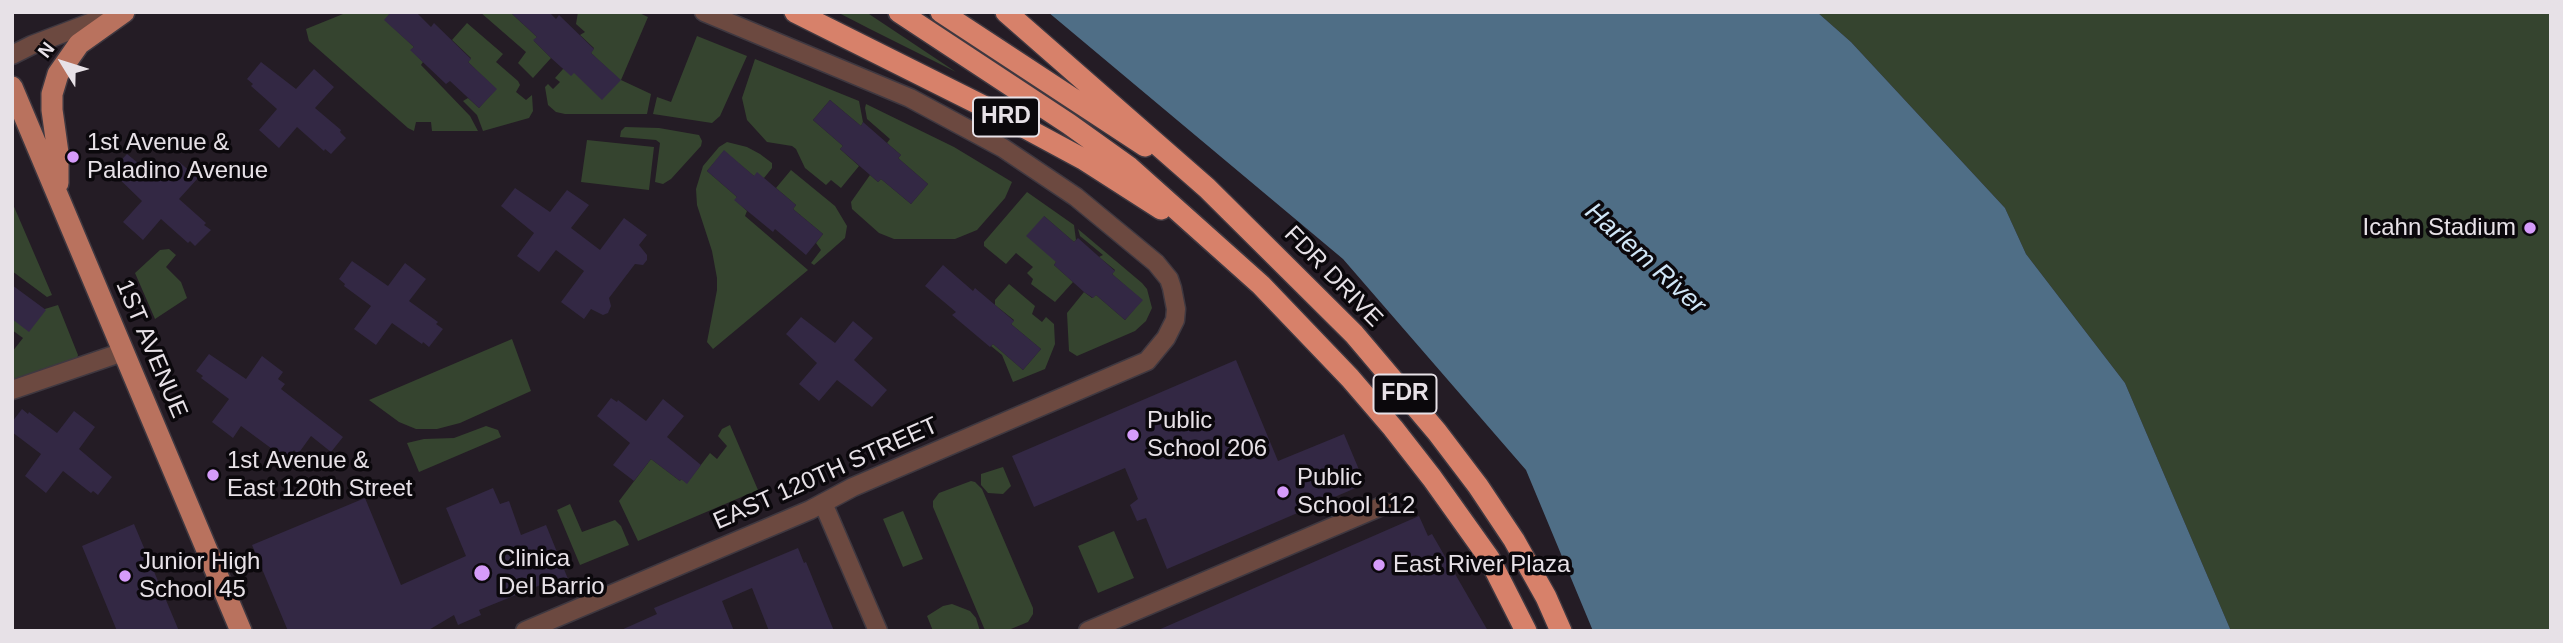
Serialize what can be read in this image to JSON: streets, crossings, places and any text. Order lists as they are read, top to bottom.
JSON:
{
  "streets": {
    "highway": ["HRD", "FDR DRIVE", "FDR"],
    "main road": ["1ST AVENUE"],
    "street": ["EAST 120TH STREET"]
  },
  "crossings": [
    ["HRD", "FDR"]
  ],
  "water": ["Harlem River"],
  "places": [
    "1st Avenue & Paladino Avenue",
    "Icahn Stadium",
    "Public School 206",
    "1st Avenue & East 120th Street",
    "Public School 112",
    "East River Plaza",
    "Clinica Del Barrio",
    "Junior High School 45"
  ],
  "north": "top left"
}
